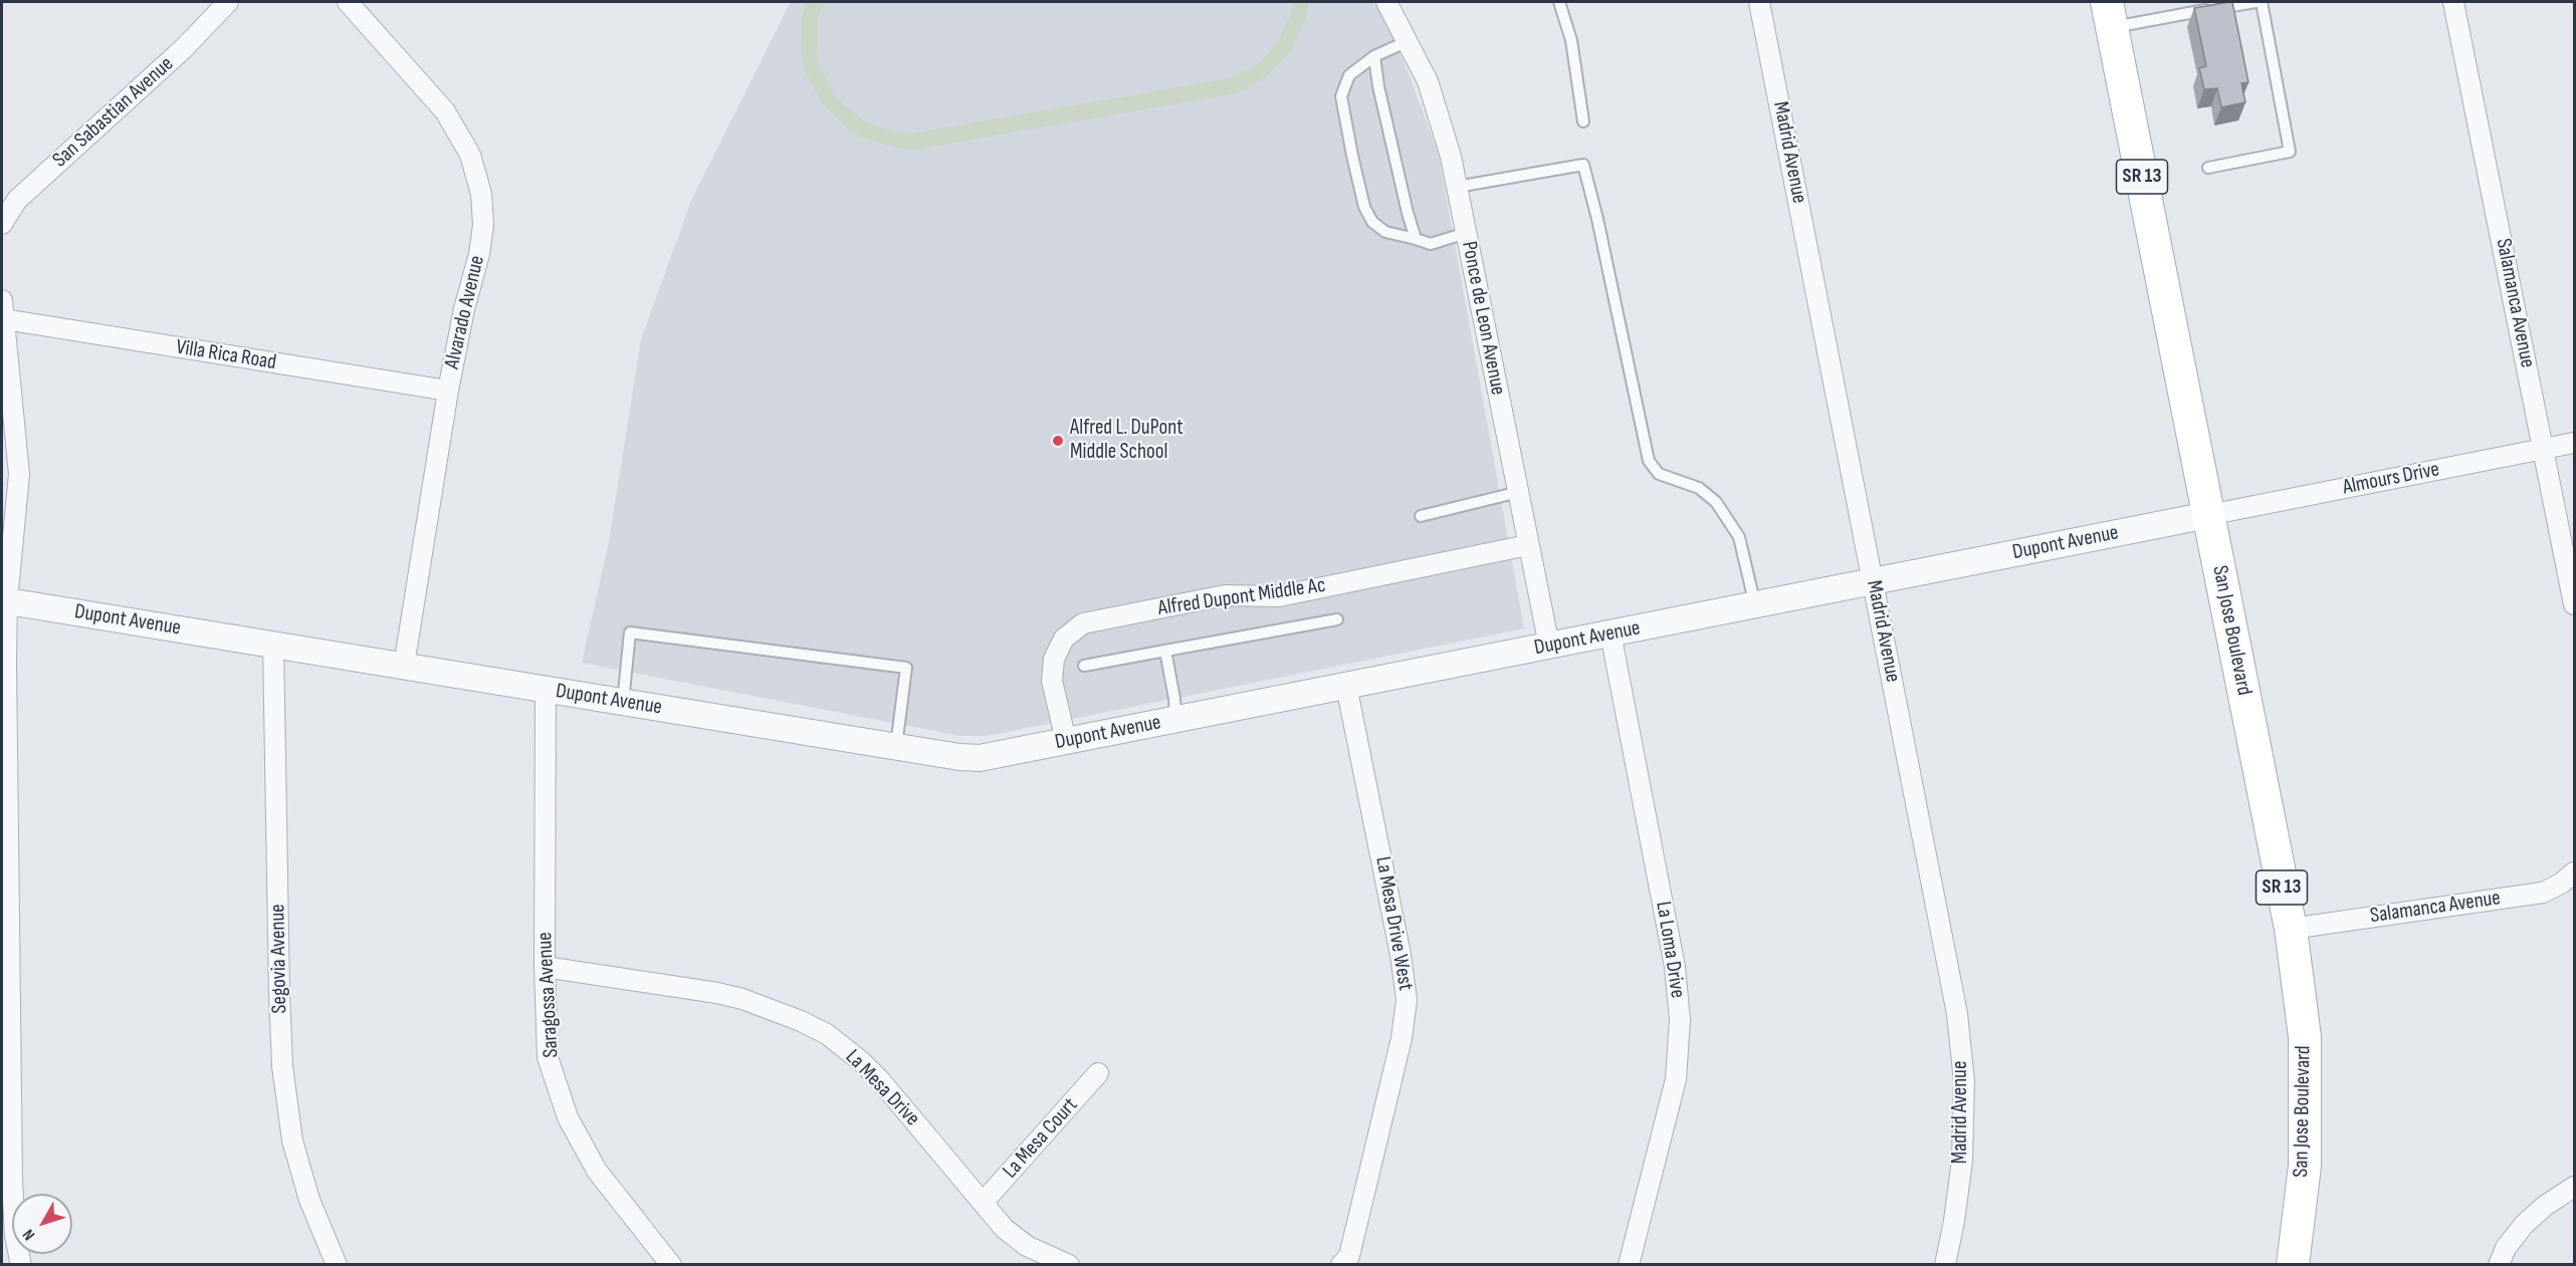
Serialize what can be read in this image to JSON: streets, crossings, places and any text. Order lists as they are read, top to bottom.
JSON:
{
  "streets": {
    "main road": ["SR 13", "San Jose Boulevard"],
    "street": [
      "San Sabastian Avenue",
      "Madrid Avenue",
      "Salamanca Avenue",
      "Alvarado Avenue",
      "Ponce de Leon Avenue",
      "Villa Rica Road",
      "Almours Drive",
      "Dupont Avenue",
      "Alfred Dupont Middle Ac",
      "La Mesa Drive West",
      "La Loma Drive",
      "Segovia Avenue",
      "Saragossa Avenue",
      "La Mesa Drive",
      "La Mesa Court"
    ]
  },
  "crossings": [
    ["Madrid Avenue", "Dupont Avenue"],
    ["Salamanca Avenue", "Almours Drive"],
    ["Salamanca Avenue", "San Jose Boulevard"],
    ["Alvarado Avenue", "Villa Rica Road"],
    ["Alvarado Avenue", "Dupont Avenue"],
    ["Ponce de Leon Avenue", "Dupont Avenue"],
    ["Ponce de Leon Avenue", "Alfred Dupont Middle Ac"],
    ["Almours Drive", "Dupont Avenue"],
    ["Almours Drive", "San Jose Boulevard"],
    ["Dupont Avenue", "Alfred Dupont Middle Ac"],
    ["Dupont Avenue", "San Jose Boulevard"],
    ["Dupont Avenue", "La Mesa Drive West"],
    ["Dupont Avenue", "La Loma Drive"],
    ["Dupont Avenue", "Segovia Avenue"],
    ["Dupont Avenue", "Saragossa Avenue"],
    ["Saragossa Avenue", "La Mesa Drive"],
    ["La Mesa Drive", "La Mesa Court"]
  ],
  "places": ["Alfred L. DuPont Middle School"],
  "north": "bottom left"
}
